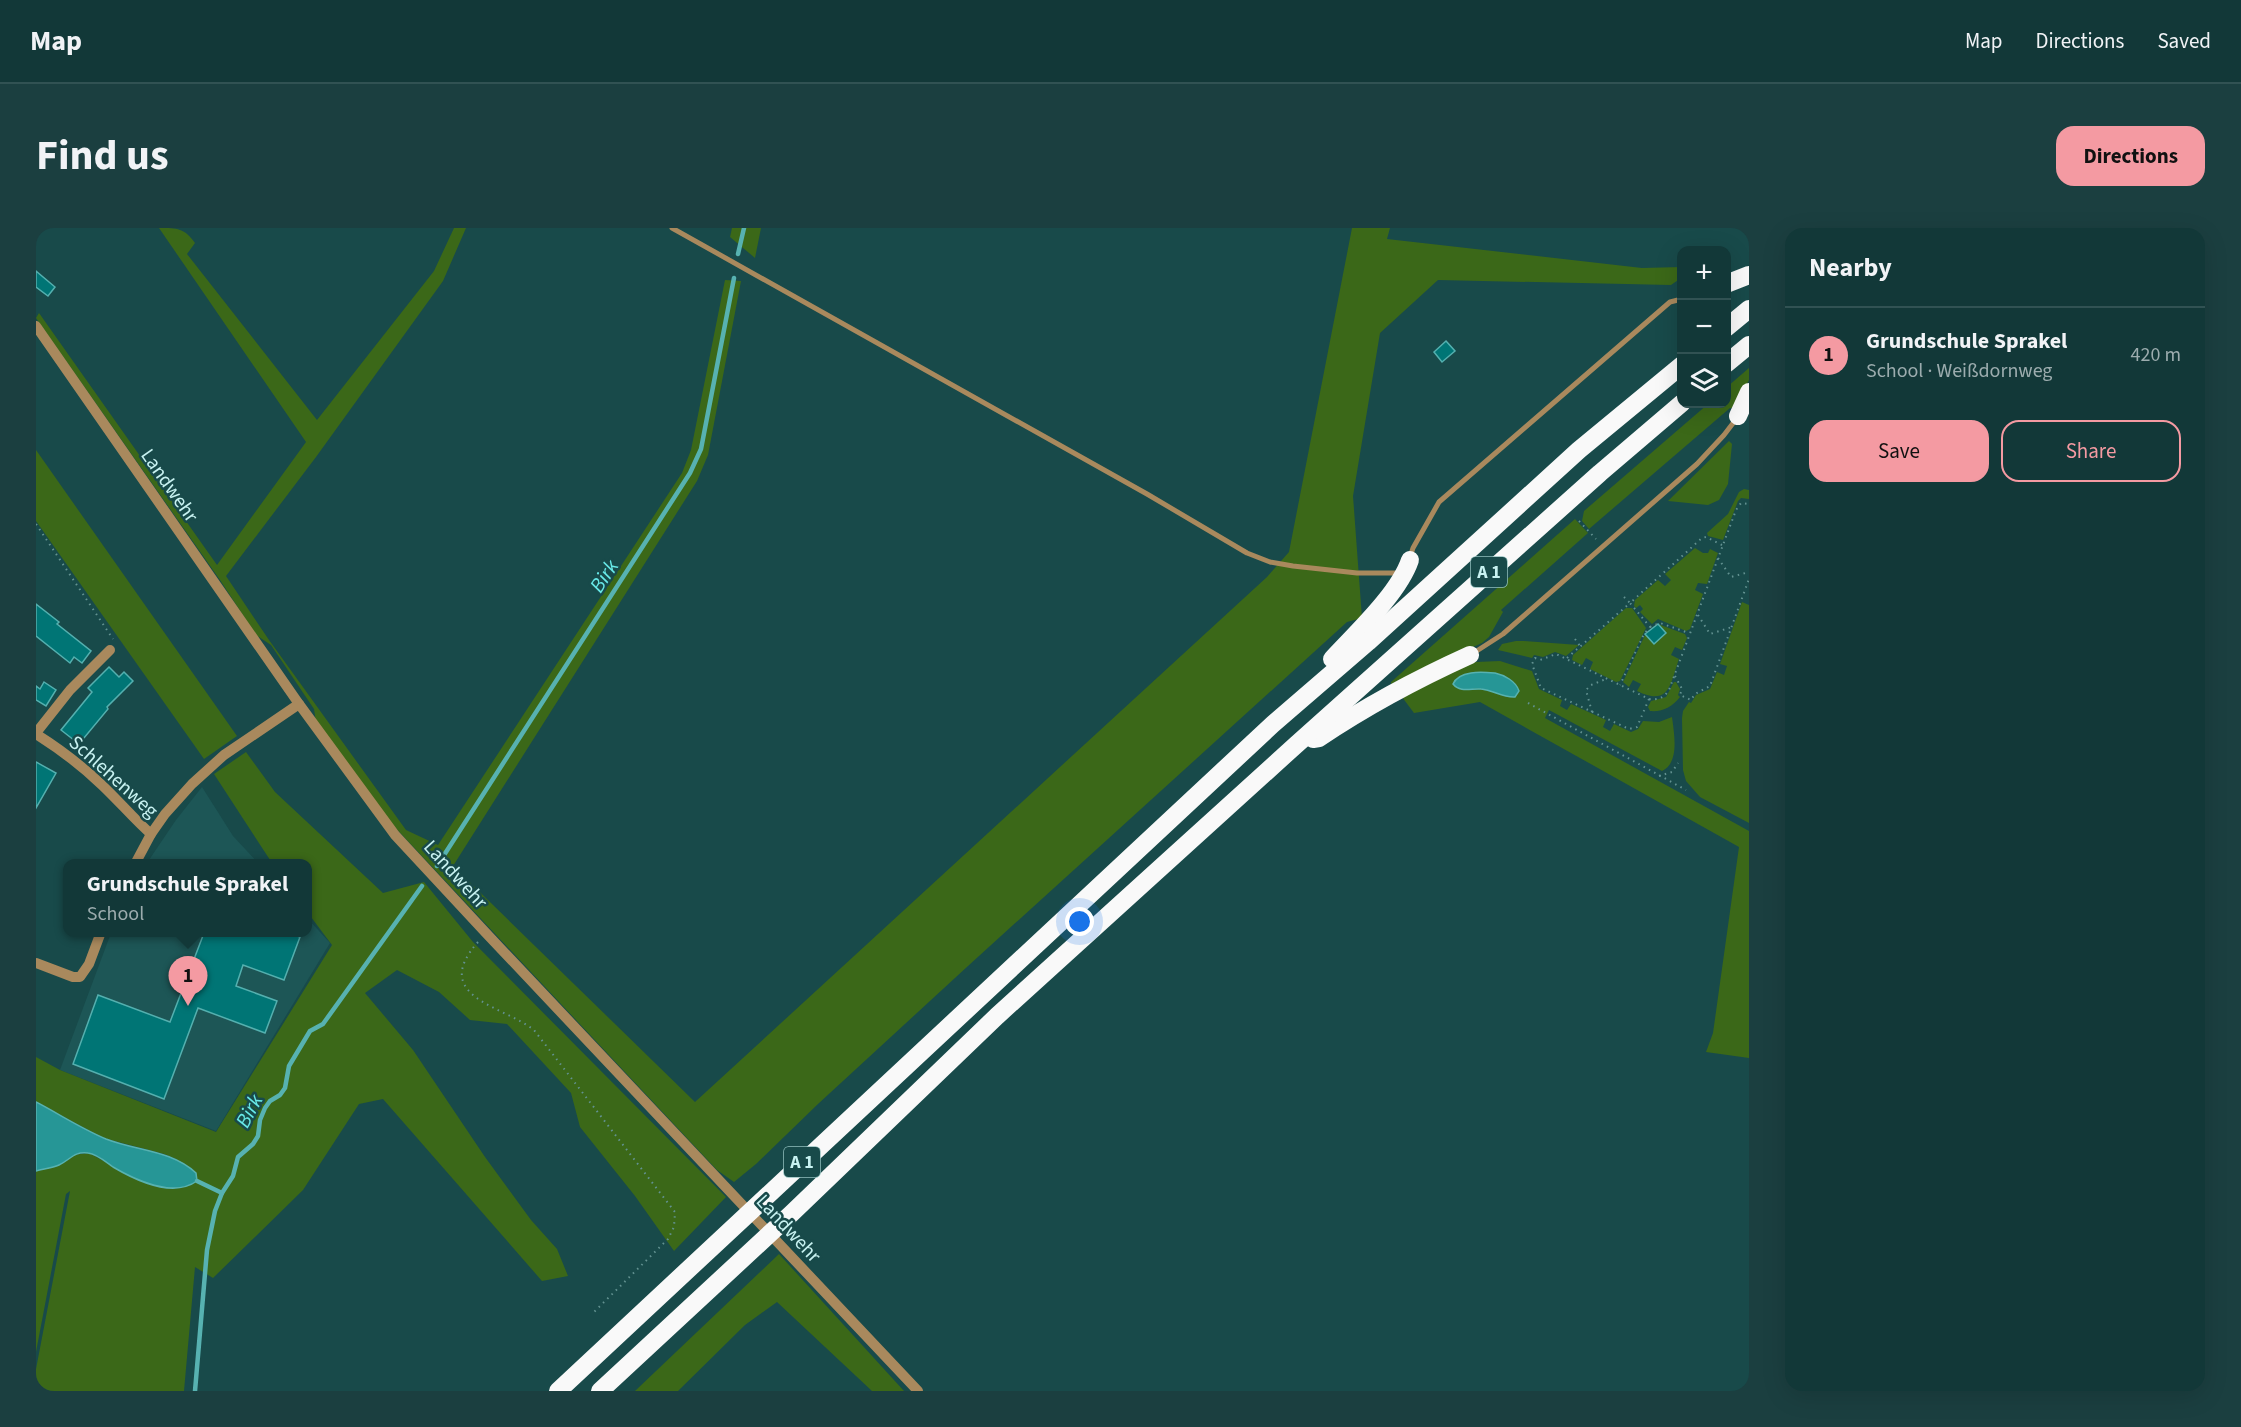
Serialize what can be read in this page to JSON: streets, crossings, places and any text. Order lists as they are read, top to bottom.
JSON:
{
  "streets": {
    "highway": ["A 1"],
    "street": ["Landwehr", "Schlehenweg"]
  },
  "crossings": [
    ["Landwehr", "Schlehenweg"]
  ],
  "water": ["Birk"],
  "page": {
    "header": "Map",
    "nav": ["Map", "Directions", "Saved"],
    "title": "Find us",
    "buttons": [
      "Directions",
      ["Save", "Share"]
    ],
    "heading": "Nearby",
    "map_buttons": ["+", "−"],
    "list": [
      {
        "mark": "1",
        "name": "Grundschule Sprakel",
        "note": "School · Weißdornweg",
        "value": "420 m"
      }
    ],
    "popup": ["Grundschule Sprakel", "School"],
    "pins": "1"
  }
}
